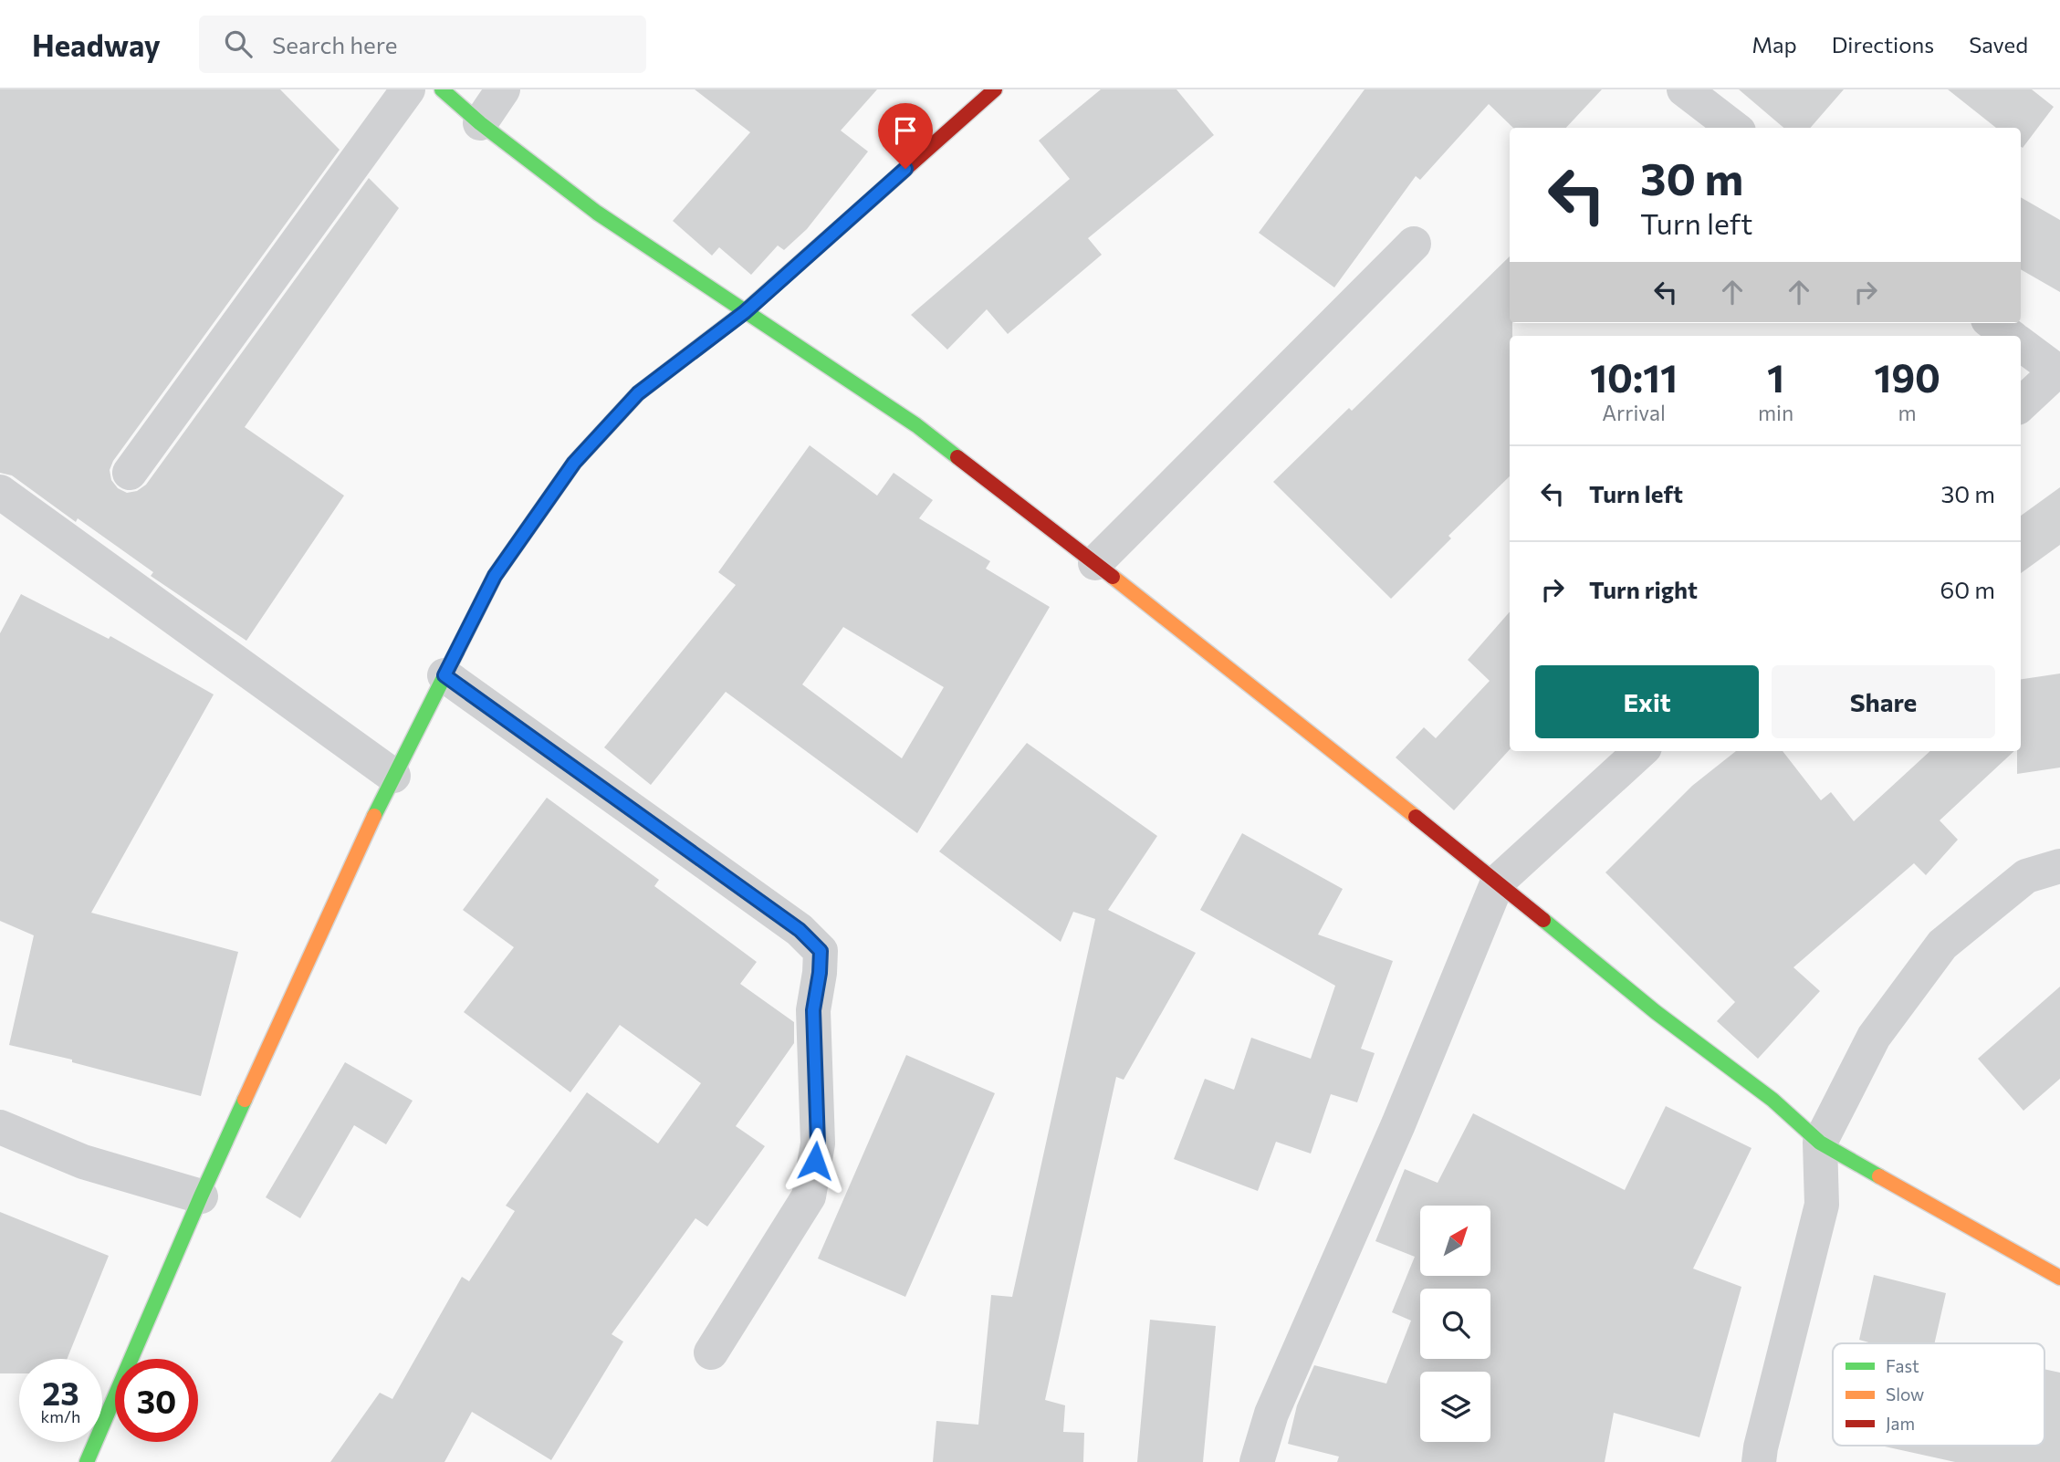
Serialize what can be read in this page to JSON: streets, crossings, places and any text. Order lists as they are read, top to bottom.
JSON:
{
  "legend": ["Fast", "Slow", "Jam"],
  "north": "top right",
  "page": {
    "header": "Headway",
    "search": "Search here",
    "nav": ["Map", "Directions", "Saved"],
    "turn": ["30 m", "Turn left"],
    "eta": [
      "10:11",
      "Arrival",
      "1",
      "min",
      "190",
      "m"
    ],
    "list": [
      {
        "name": "Turn left",
        "value": "30 m"
      },
      {
        "name": "Turn right",
        "value": "60 m"
      }
    ],
    "buttons": ["Exit", "Share"],
    "speed": "23 km/h",
    "limit": "30"
  }
}
